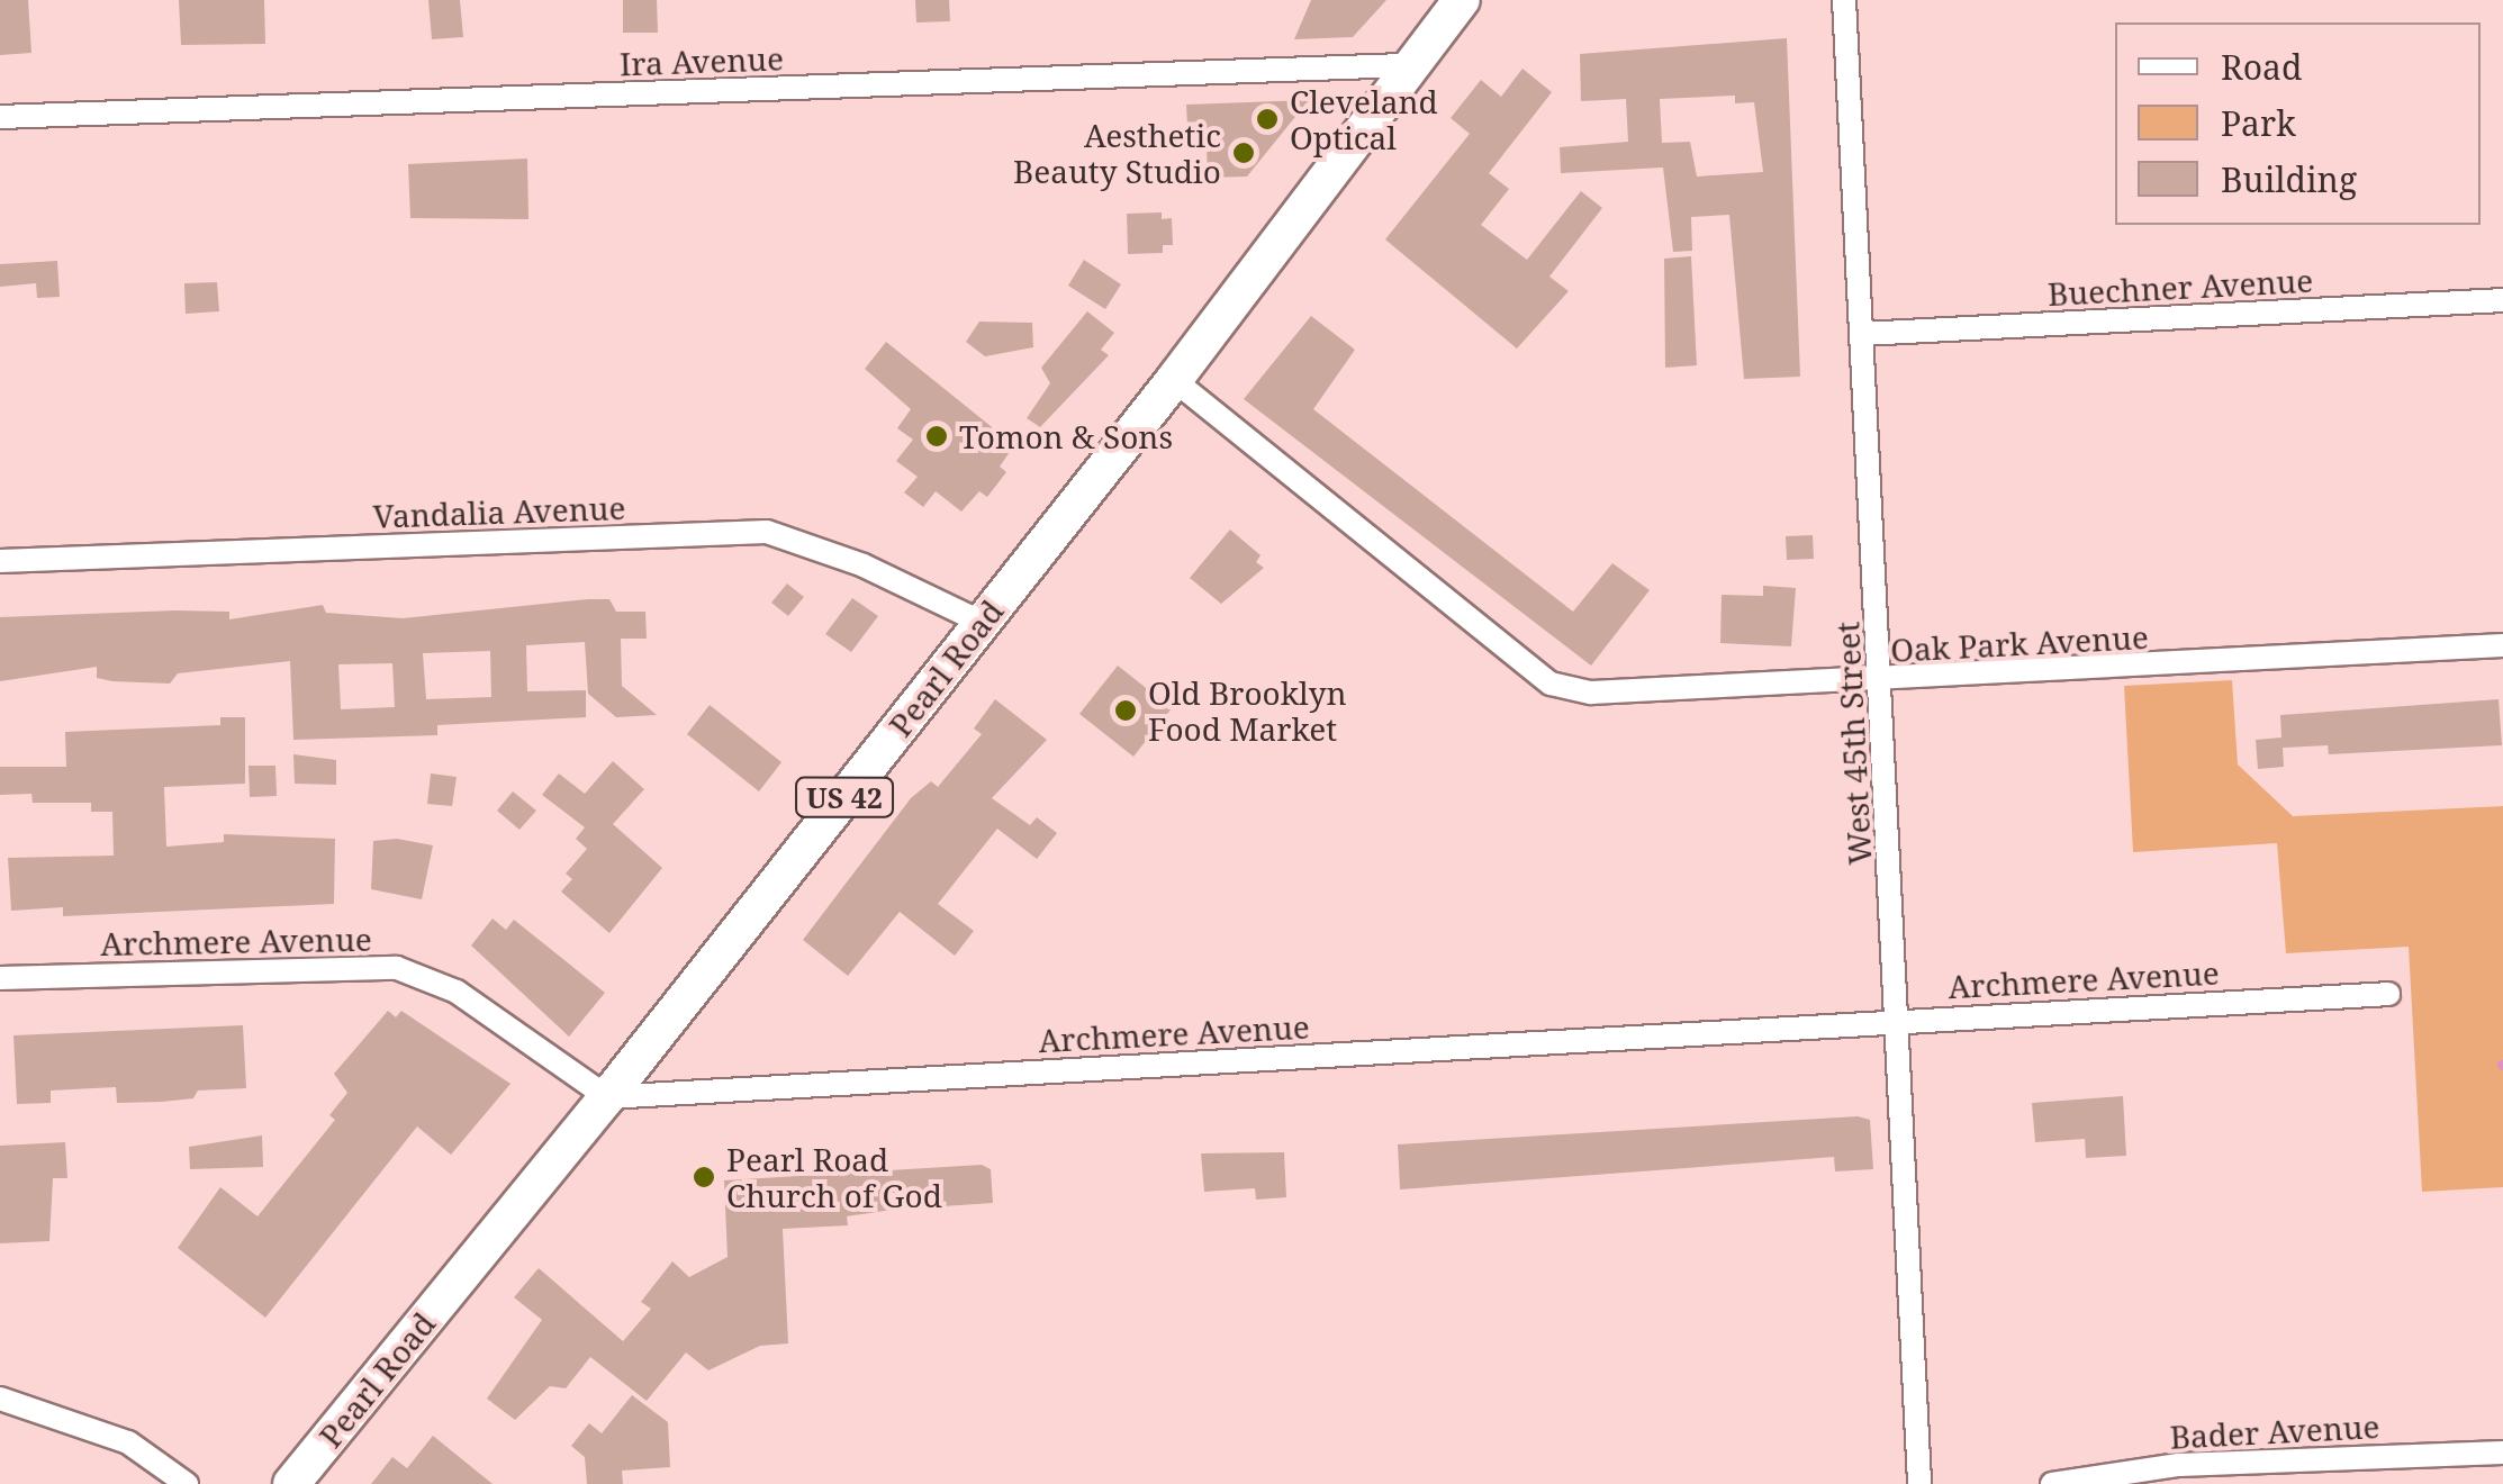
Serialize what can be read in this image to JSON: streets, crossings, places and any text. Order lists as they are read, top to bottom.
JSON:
{
  "streets": {
    "main road": ["Pearl Road", "US 42"],
    "street": [
      "Ira Avenue",
      "Buechner Avenue",
      "Vandalia Avenue",
      "Oak Park Avenue",
      "West 45th Street",
      "Archmere Avenue",
      "Bader Avenue"
    ]
  },
  "crossings": [
    ["Ira Avenue", "Pearl Road"],
    ["Buechner Avenue", "West 45th Street"],
    ["Vandalia Avenue", "Pearl Road"],
    ["Oak Park Avenue", "Pearl Road"],
    ["Oak Park Avenue", "West 45th Street"],
    ["Pearl Road", "Archmere Avenue"],
    ["West 45th Street", "Archmere Avenue"]
  ],
  "places": [
    "Cleveland Optical",
    "Aesthetic Beauty Studio",
    "Tomon & Sons",
    "Old Brooklyn Food Market",
    "Pearl Road Church of God"
  ],
  "legend": ["Road", "Park", "Building"]
}
